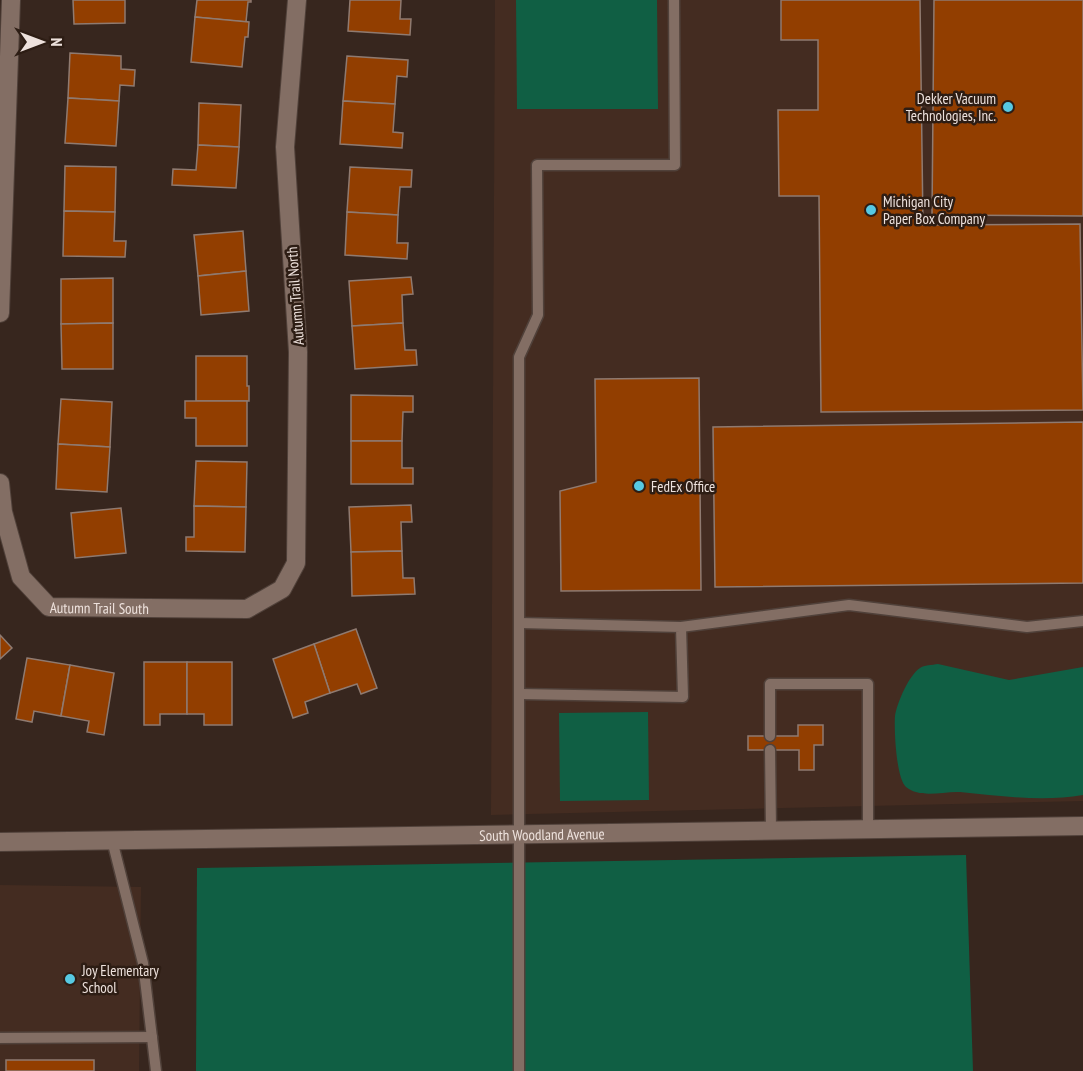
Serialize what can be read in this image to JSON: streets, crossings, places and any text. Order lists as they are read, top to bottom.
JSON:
{
  "streets": {
    "street": ["Autumn Trail North", "Autumn Trail South", "South Woodland Avenue"]
  },
  "crossings": [
    ["Autumn Trail North", "Autumn Trail South"]
  ],
  "places": [
    "Dekker Vacuum Technologies, Inc.",
    "Michigan City Paper Box Company",
    "FedEx Office",
    "Joy Elementary School"
  ],
  "north": "right"
}
